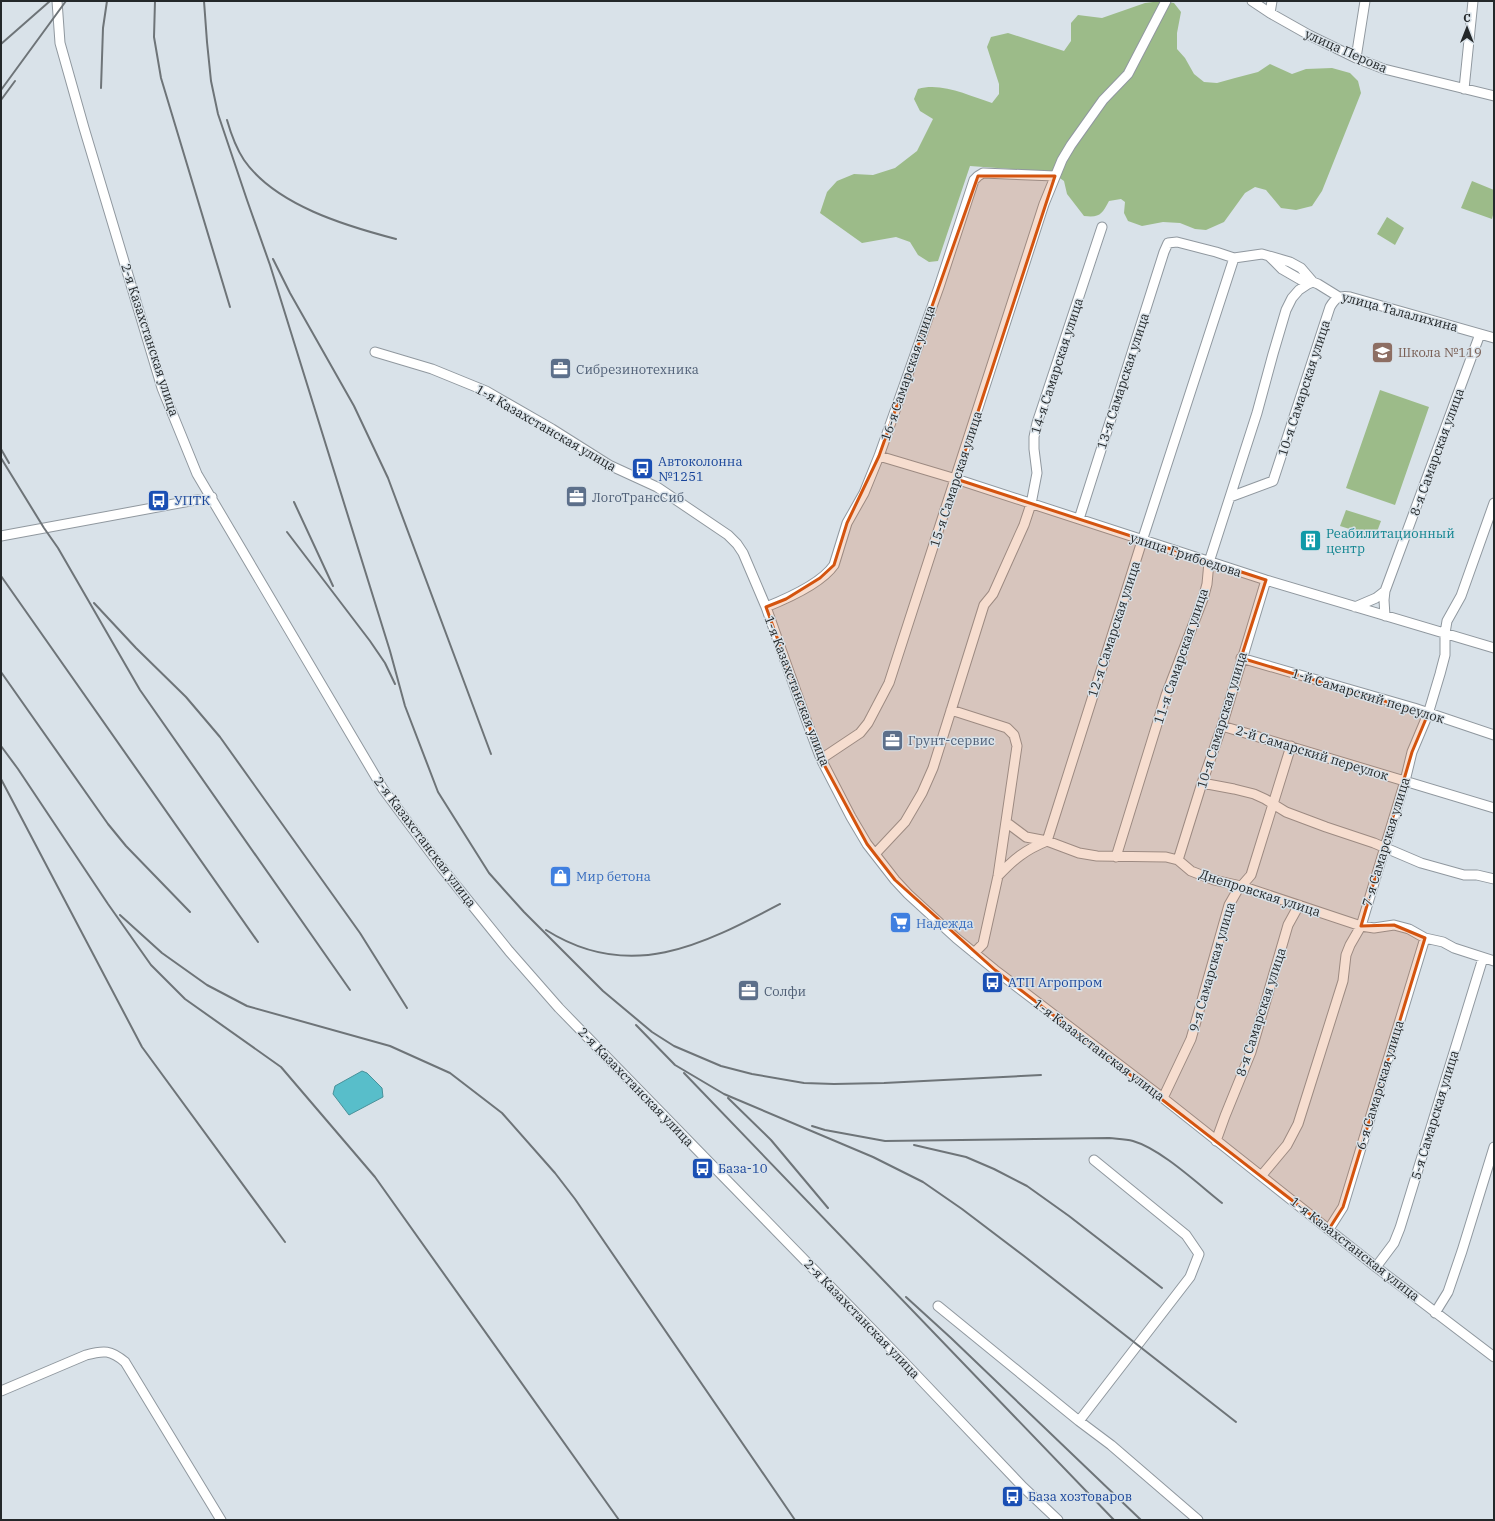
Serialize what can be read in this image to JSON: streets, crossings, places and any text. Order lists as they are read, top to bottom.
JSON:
{
  "streets": {
    "street": [
      "улица Перова",
      "улица Талалихина",
      "2-я Казахстанская улица",
      "14-я Самарская улица",
      "16-я Самарская улица",
      "13-я Самарская улица",
      "10-я Самарская улица",
      "1-я Казахстанская улица",
      "8-я Самарская улица",
      "15-я Самарская улица",
      "улица Грибоедова",
      "12-я Самарская улица",
      "11-я Самарская улица",
      "1-й Самарский переулок",
      "2-й Самарский переулок",
      "7-я Самарская улица",
      "Днепровская улица",
      "9-я Самарская улица",
      "6-я Самарская улица",
      "5-я Самарская улица"
    ]
  },
  "crossings": [
    ["улица Талалихина", "13-я Самарская улица"],
    ["улица Талалихина", "10-я Самарская улица"],
    ["улица Талалихина", "8-я Самарская улица"],
    ["улица Талалихина", "12-я Самарская улица"],
    ["улица Талалихина", "11-я Самарская улица"],
    ["14-я Самарская улица", "1-я Казахстанская улица"],
    ["14-я Самарская улица", "улица Грибоедова"],
    ["16-я Самарская улица", "1-я Казахстанская улица"],
    ["16-я Самарская улица", "15-я Самарская улица"],
    ["16-я Самарская улица", "улица Грибоедова"],
    ["13-я Самарская улица", "улица Грибоедова"],
    ["10-я Самарская улица", "улица Грибоедова"],
    ["10-я Самарская улица", "11-я Самарская улица"],
    ["10-я Самарская улица", "1-й Самарский переулок"],
    ["10-я Самарская улица", "2-й Самарский переулок"],
    ["10-я Самарская улица", "Днепровская улица"],
    ["1-я Казахстанская улица", "8-я Самарская улица"],
    ["1-я Казахстанская улица", "15-я Самарская улица"],
    ["1-я Казахстанская улица", "7-я Самарская улица"],
    ["1-я Казахстанская улица", "9-я Самарская улица"],
    ["1-я Казахстанская улица", "6-я Самарская улица"],
    ["1-я Казахстанская улица", "5-я Самарская улица"],
    ["8-я Самарская улица", "улица Грибоедова"],
    ["8-я Самарская улица", "Днепровская улица"],
    ["15-я Самарская улица", "улица Грибоедова"],
    ["улица Грибоедова", "12-я Самарская улица"],
    ["улица Грибоедова", "11-я Самарская улица"],
    ["улица Грибоедова", "7-я Самарская улица"],
    ["12-я Самарская улица", "Днепровская улица"],
    ["11-я Самарская улица", "Днепровская улица"],
    ["1-й Самарский переулок", "7-я Самарская улица"],
    ["2-й Самарский переулок", "7-я Самарская улица"],
    ["2-й Самарский переулок", "9-я Самарская улица"],
    ["7-я Самарская улица", "Днепровская улица"],
    ["Днепровская улица", "9-я Самарская улица"],
    ["Днепровская улица", "6-я Самарская улица"],
    ["Днепровская улица", "5-я Самарская улица"]
  ],
  "places": {
    "school or university": ["Школа №119"],
    "office": [
      "Сибрезинотехника",
      "ЛогоТрансСиб",
      "Грунт-сервис",
      "Солфи"
    ],
    "bus stop": [
      "Автоколонна №1251",
      "УПТК",
      "АТП Агропром",
      "База-10",
      "База хозтоваров"
    ],
    "building": ["Реабилитационный центр"],
    "shop": ["Мир бетона"],
    "supermarket": ["Надежда"]
  },
  "north": "top"
}
